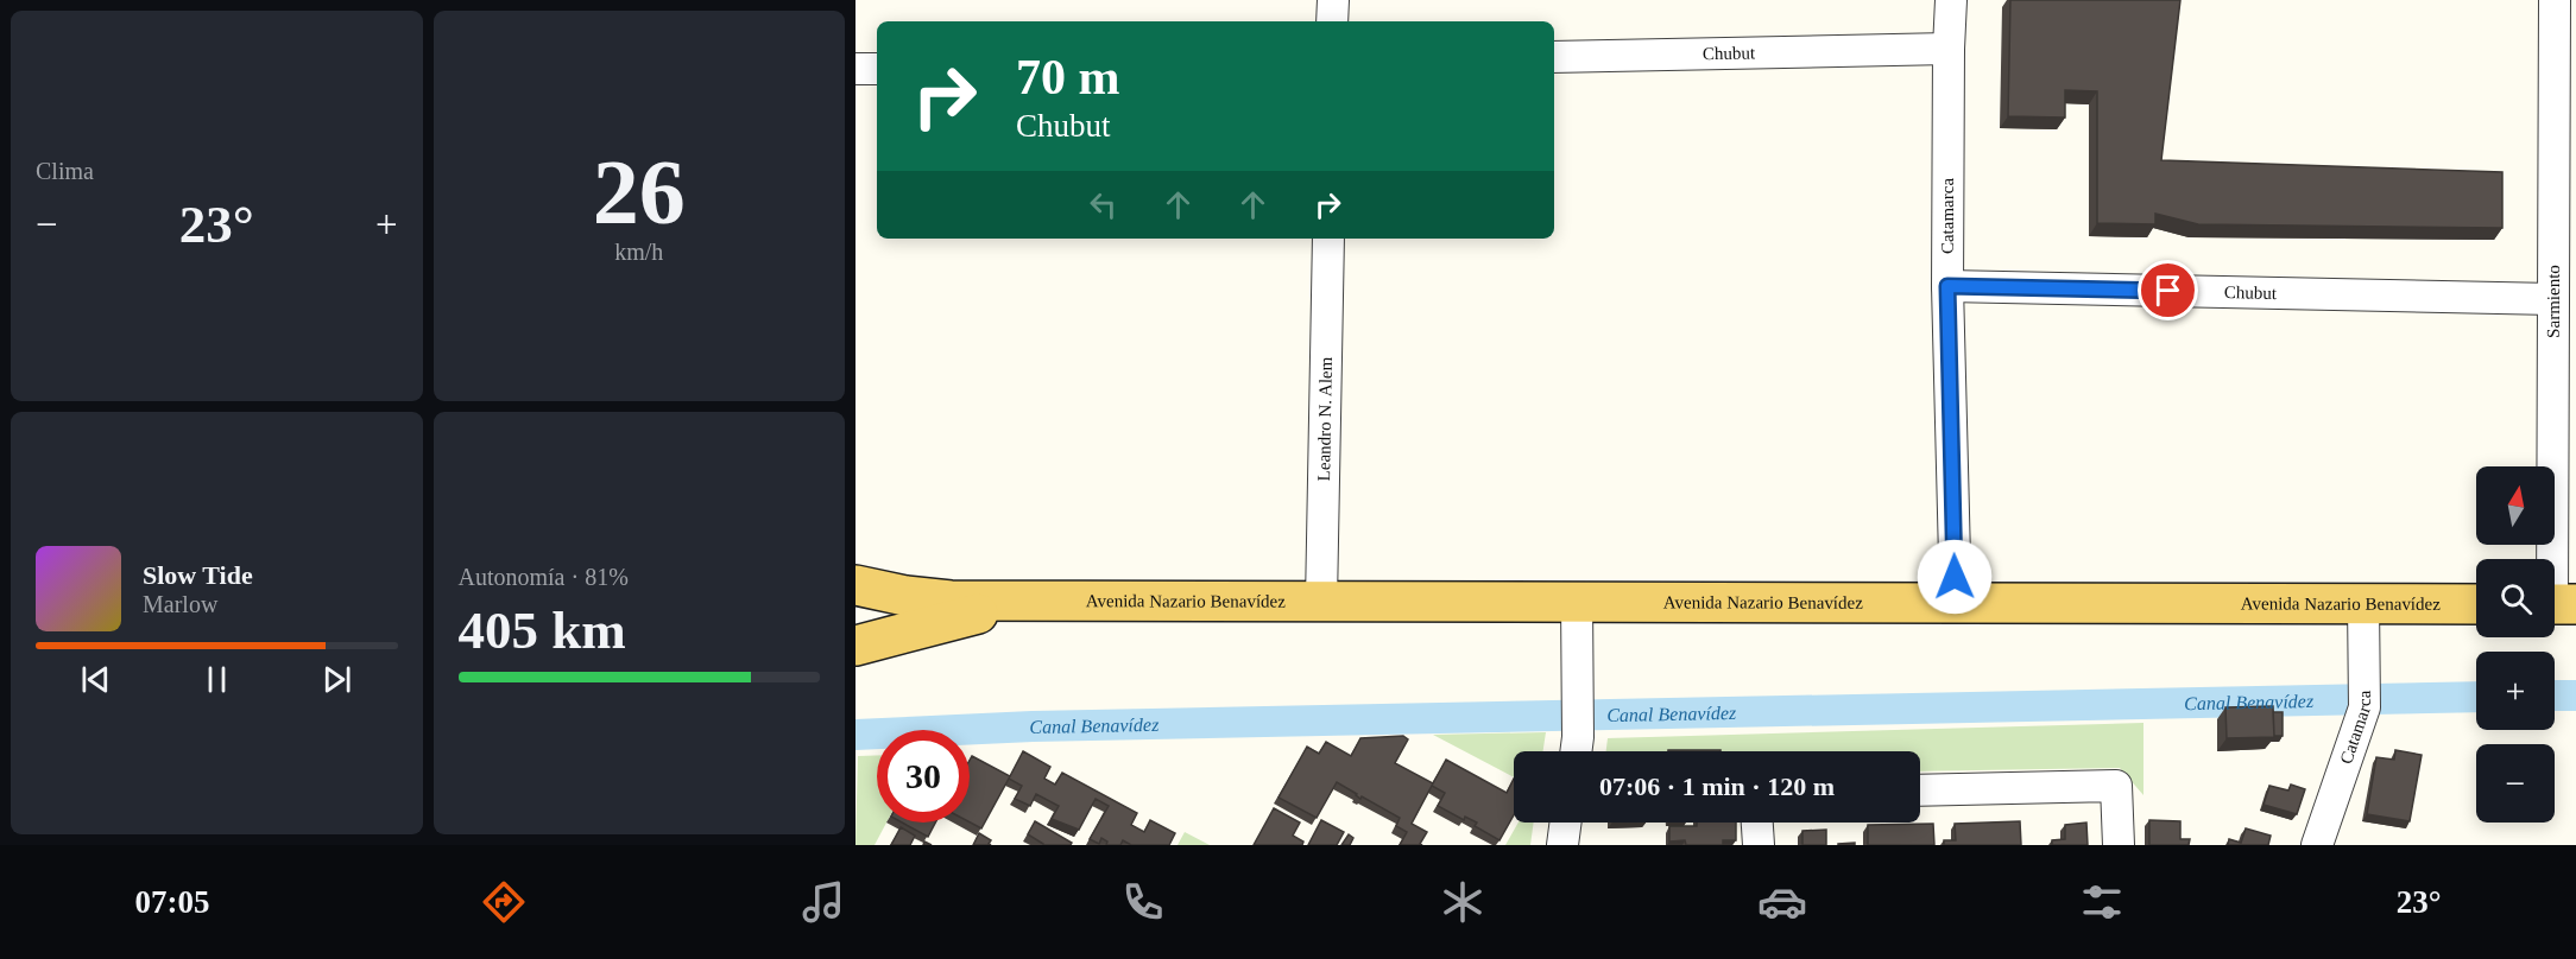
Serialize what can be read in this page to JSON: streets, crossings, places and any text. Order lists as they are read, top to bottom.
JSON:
{
  "streets": {
    "main road": ["Avenida Nazario Benavídez"],
    "street": [
      "Chubut",
      "Catamarca",
      "Sarmiento",
      "Leandro N. Alem"
    ]
  },
  "crossings": [
    ["Chubut", "Catamarca"],
    ["Chubut", "Sarmiento"],
    ["Catamarca", "Avenida Nazario Benavídez"],
    ["Leandro N. Alem", "Avenida Nazario Benavídez"]
  ],
  "water": ["Canal Benavídez"],
  "north": "top",
  "page": {
    "tile": [
      "Clima",
      ["26", "km/h"],
      ["Autonomía · 81%", "405 km"]
    ],
    "turn": ["70 m", "Chubut"],
    "heat": ["−", "23°", "+"],
    "map_buttons": ["+", "−"],
    "song": ["Slow Tide", "Marlow"],
    "limit": "30",
    "trip": "07:06 · 1 min · 120 m",
    "tabs": ["07:05", "23°"]
  }
}
